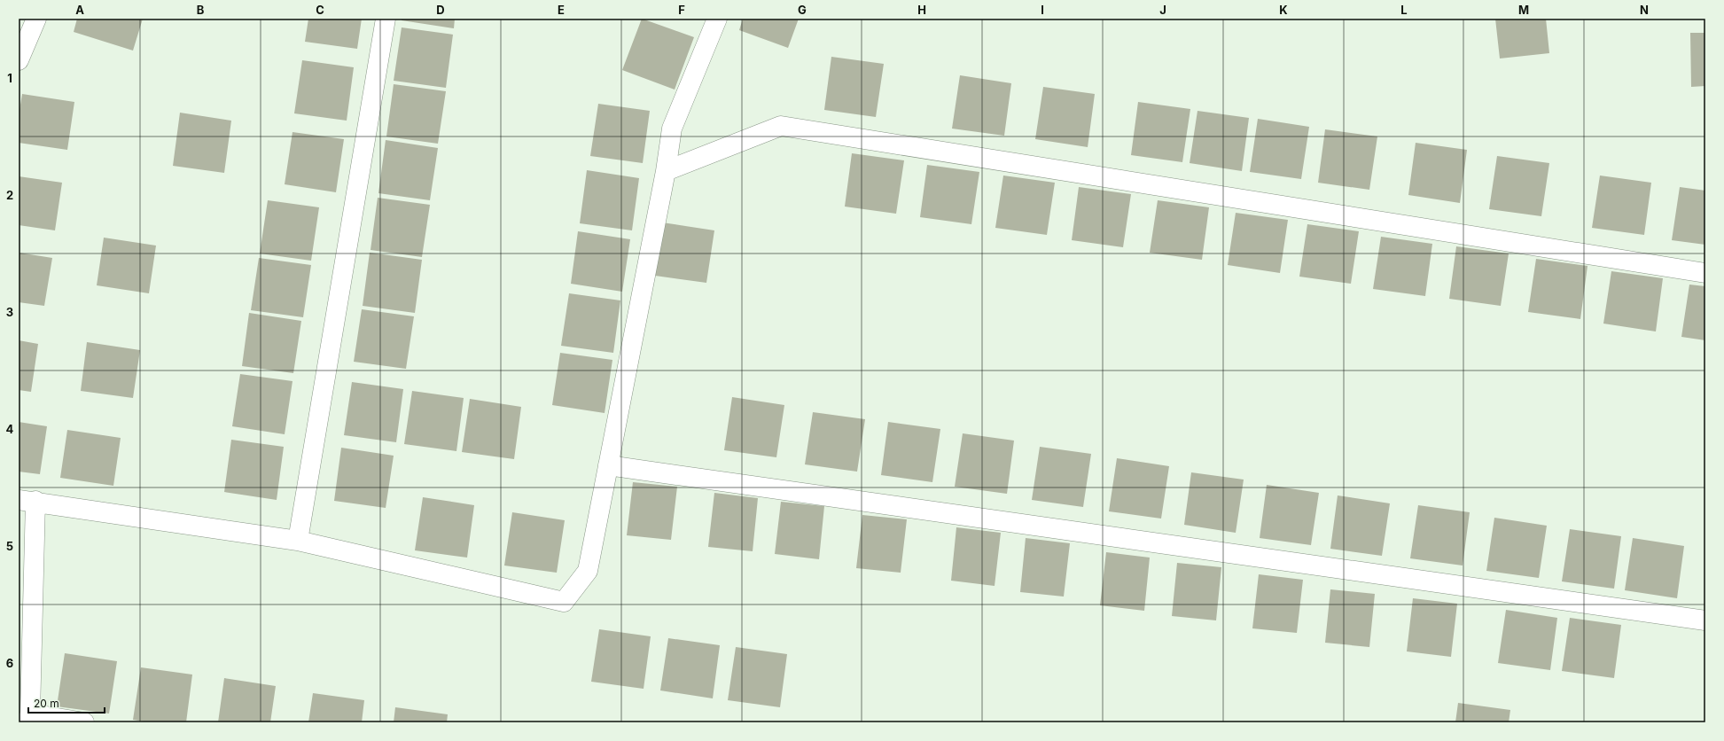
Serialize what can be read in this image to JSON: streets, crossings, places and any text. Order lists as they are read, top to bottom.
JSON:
{
  "scale_bar": "20 m",
  "grid": {
    "columns": [
      "A",
      "B",
      "C",
      "D",
      "E",
      "F",
      "G",
      "H",
      "I",
      "J",
      "K",
      "L",
      "M",
      "N"
    ],
    "rows": [
      "1",
      "2",
      "3",
      "4",
      "5",
      "6"
    ]
  }
}
